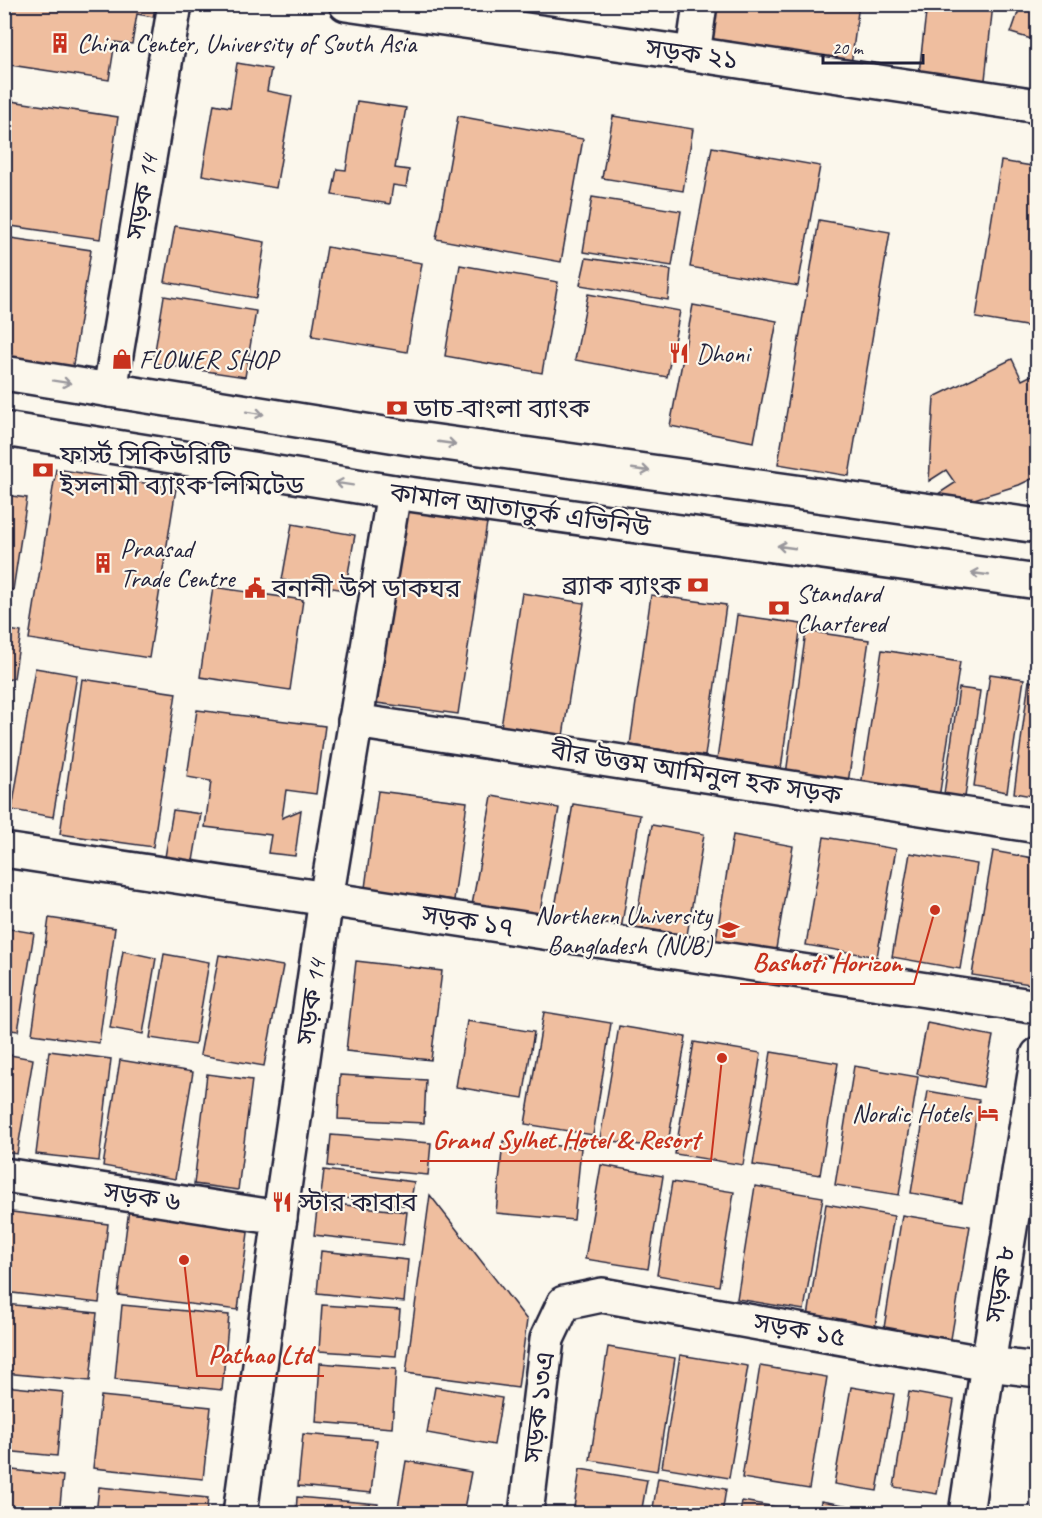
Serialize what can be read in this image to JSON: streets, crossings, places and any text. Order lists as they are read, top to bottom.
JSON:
{
  "streets": {
    "street": [
      "সড়ক ২১",
      "সড়ক 14",
      "কামাল আতাতুর্ক এভিনিউ",
      "বীর উত্তম আমিনুল হক সড়ক",
      "সড়ক ১৭",
      "সড়ক ৬",
      "সড়ক ৮",
      "সড়ক ১৫",
      "সড়ক ১৩এ"
    ]
  },
  "crossings": [
    ["সড়ক 14", "কামাল আতাতুর্ক এভিনিউ"],
    ["সড়ক 14", "বীর উত্তম আমিনুল হক সড়ক"],
    ["সড়ক 14", "সড়ক ১৭"],
    ["সড়ক 14", "সড়ক ৬"],
    ["সড়ক ৮", "সড়ক ১৫"],
    ["সড়ক ১৫", "সড়ক ১৩এ"]
  ],
  "places": {
    "building": ["China Center, University of South Asia", "Praasad Trade Centre"],
    "restaurant": ["Dhoni", "স্টার কাবাব"],
    "shop": ["FLOWER SHOP"],
    "bank": [
      "ডাচ-বাংলা ব্যাংক",
      "ফার্স্ট সিকিউরিটি ইসলামী ব্যাংক লিমিটেড",
      "ব্র্যাক ব্যাংক",
      "Standard Chartered"
    ],
    "public building": ["বনানী উপ ডাকঘর"],
    "other": ["Bashoti Horizon", "Grand Sylhet Hotel & Resort", "Pathao Ltd"],
    "school or university": ["Northern University Bangladesh (NUB)"],
    "hotel": ["Nordic Hotels"]
  },
  "scale_bar": "20 m"
}
